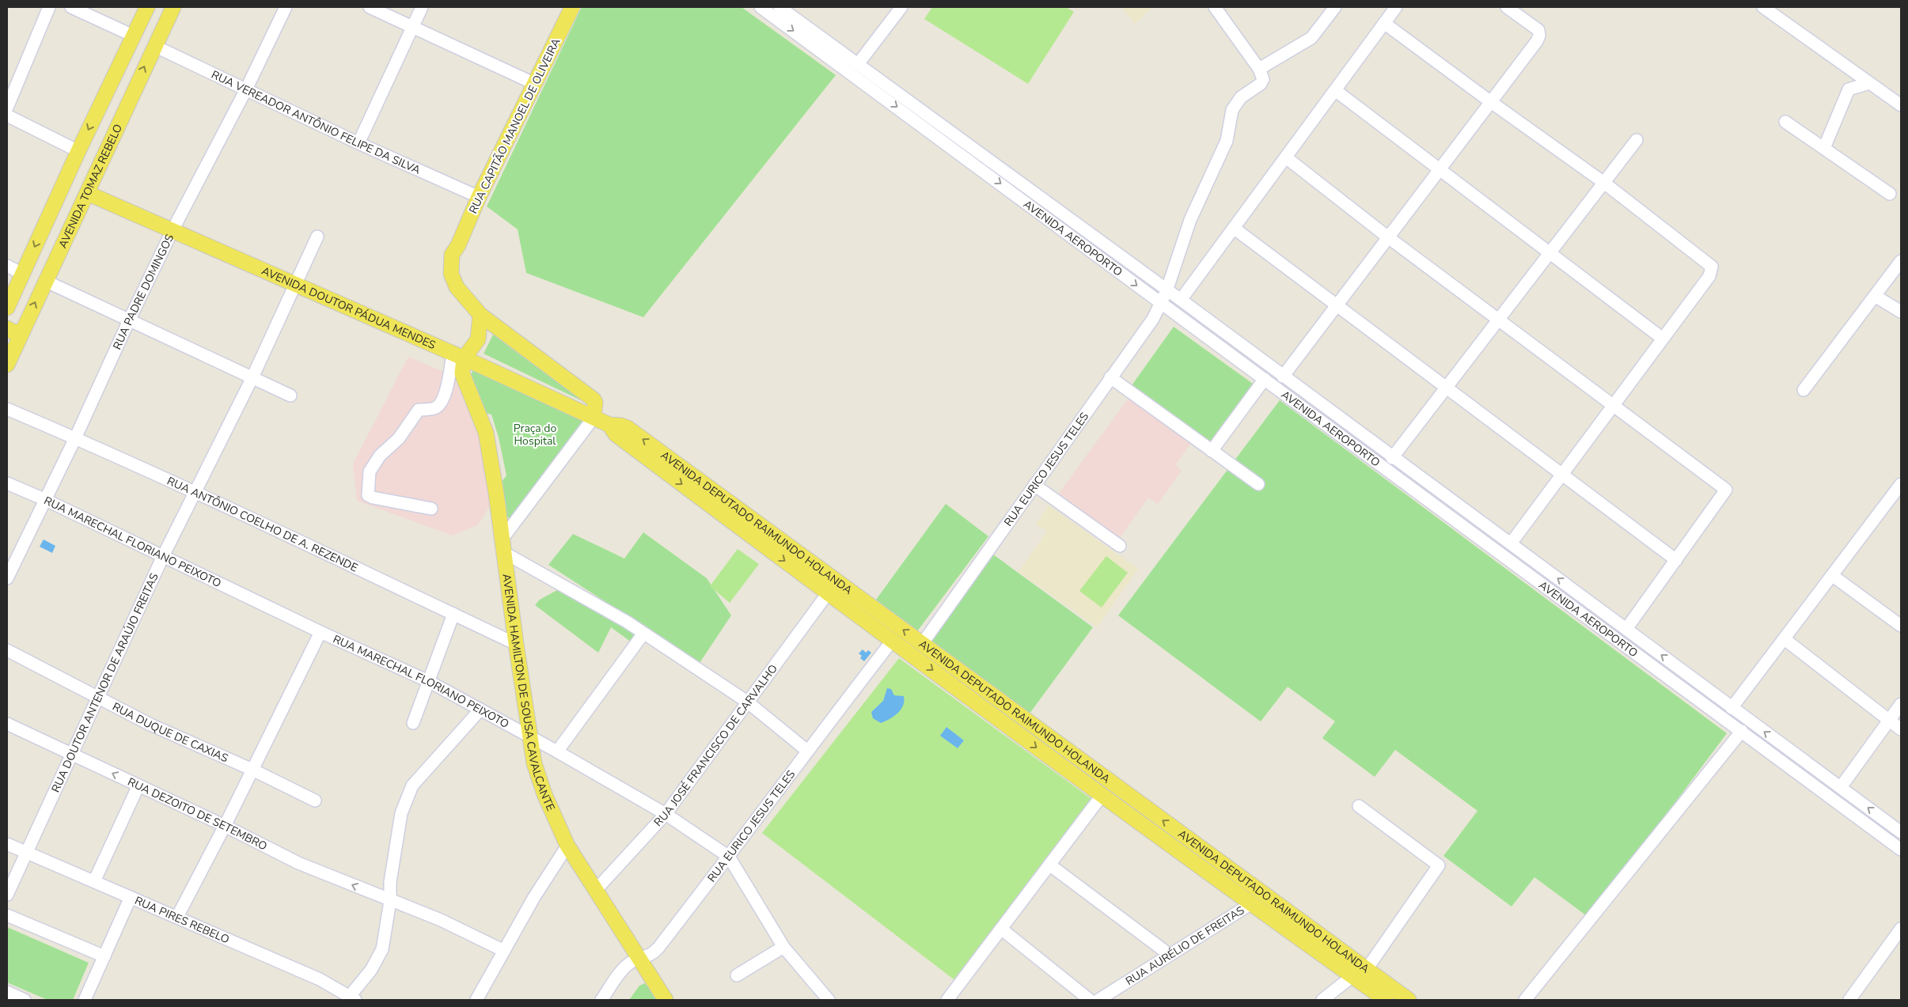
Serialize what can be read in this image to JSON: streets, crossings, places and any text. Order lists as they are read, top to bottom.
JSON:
{
  "streets": {
    "main road": [
      "RUA CAPITÃO MANOEL DE OLIVEIRA",
      "AVENIDA TOMAZ REBELO",
      "AVENIDA DOUTOR PÁDUA MENDES",
      "AVENIDA DEPUTADO RAIMUNDO HOLANDA",
      "AVENIDA HAMILTON DE SOUSA CAVALCANTE"
    ],
    "street": [
      "RUA VEREADOR ANTÔNIO FELIPE DA SILVA",
      "AVENIDA AEROPORTO",
      "RUA PADRE DOMINGOS",
      "RUA EURICO JESUS TELES",
      "RUA ANTÔNIO COELHO DE A. REZENDE",
      "RUA MARECHAL FLORIANO PEIXOTO",
      "RUA DOUTOR ANTENOR DE ARAÚJO FREITAS",
      "RUA DUQUE DE CAXIAS",
      "RUA JOSÉ FRANCISCO DE CARVALHO",
      "RUA DEZOITO DE SETEMBRO",
      "RUA PIRES REBELO",
      "RUA AURÉLIO DE FREITAS"
    ]
  },
  "crossings": [
    ["RUA VEREADOR ANTÔNIO FELIPE DA SILVA", "RUA CAPITÃO MANOEL DE OLIVEIRA"],
    ["RUA VEREADOR ANTÔNIO FELIPE DA SILVA", "AVENIDA TOMAZ REBELO"],
    ["RUA VEREADOR ANTÔNIO FELIPE DA SILVA", "RUA PADRE DOMINGOS"],
    ["AVENIDA TOMAZ REBELO", "AVENIDA DOUTOR PÁDUA MENDES"],
    ["AVENIDA AEROPORTO", "RUA EURICO JESUS TELES"],
    ["RUA PADRE DOMINGOS", "AVENIDA DOUTOR PÁDUA MENDES"],
    ["RUA PADRE DOMINGOS", "RUA ANTÔNIO COELHO DE A. REZENDE"],
    ["RUA PADRE DOMINGOS", "RUA MARECHAL FLORIANO PEIXOTO"],
    ["AVENIDA DOUTOR PÁDUA MENDES", "AVENIDA DEPUTADO RAIMUNDO HOLANDA"],
    ["AVENIDA DOUTOR PÁDUA MENDES", "RUA DOUTOR ANTENOR DE ARAÚJO FREITAS"],
    ["AVENIDA DOUTOR PÁDUA MENDES", "AVENIDA HAMILTON DE SOUSA CAVALCANTE"],
    ["RUA EURICO JESUS TELES", "AVENIDA DEPUTADO RAIMUNDO HOLANDA"],
    ["RUA EURICO JESUS TELES", "RUA MARECHAL FLORIANO PEIXOTO"],
    ["RUA EURICO JESUS TELES", "AVENIDA HAMILTON DE SOUSA CAVALCANTE"],
    ["AVENIDA DEPUTADO RAIMUNDO HOLANDA", "RUA JOSÉ FRANCISCO DE CARVALHO"],
    ["AVENIDA DEPUTADO RAIMUNDO HOLANDA", "RUA AURÉLIO DE FREITAS"],
    ["RUA ANTÔNIO COELHO DE A. REZENDE", "RUA DOUTOR ANTENOR DE ARAÚJO FREITAS"],
    ["RUA ANTÔNIO COELHO DE A. REZENDE", "AVENIDA HAMILTON DE SOUSA CAVALCANTE"],
    ["RUA MARECHAL FLORIANO PEIXOTO", "RUA DOUTOR ANTENOR DE ARAÚJO FREITAS"],
    ["RUA MARECHAL FLORIANO PEIXOTO", "AVENIDA HAMILTON DE SOUSA CAVALCANTE"],
    ["RUA MARECHAL FLORIANO PEIXOTO", "RUA JOSÉ FRANCISCO DE CARVALHO"],
    ["RUA DOUTOR ANTENOR DE ARAÚJO FREITAS", "RUA DUQUE DE CAXIAS"],
    ["RUA DOUTOR ANTENOR DE ARAÚJO FREITAS", "RUA DEZOITO DE SETEMBRO"],
    ["RUA DOUTOR ANTENOR DE ARAÚJO FREITAS", "RUA PIRES REBELO"],
    ["AVENIDA HAMILTON DE SOUSA CAVALCANTE", "RUA JOSÉ FRANCISCO DE CARVALHO"]
  ],
  "one_way": ["RUA DEZOITO DE SETEMBRO"],
  "parks": ["Praça do Hospital"]
}
